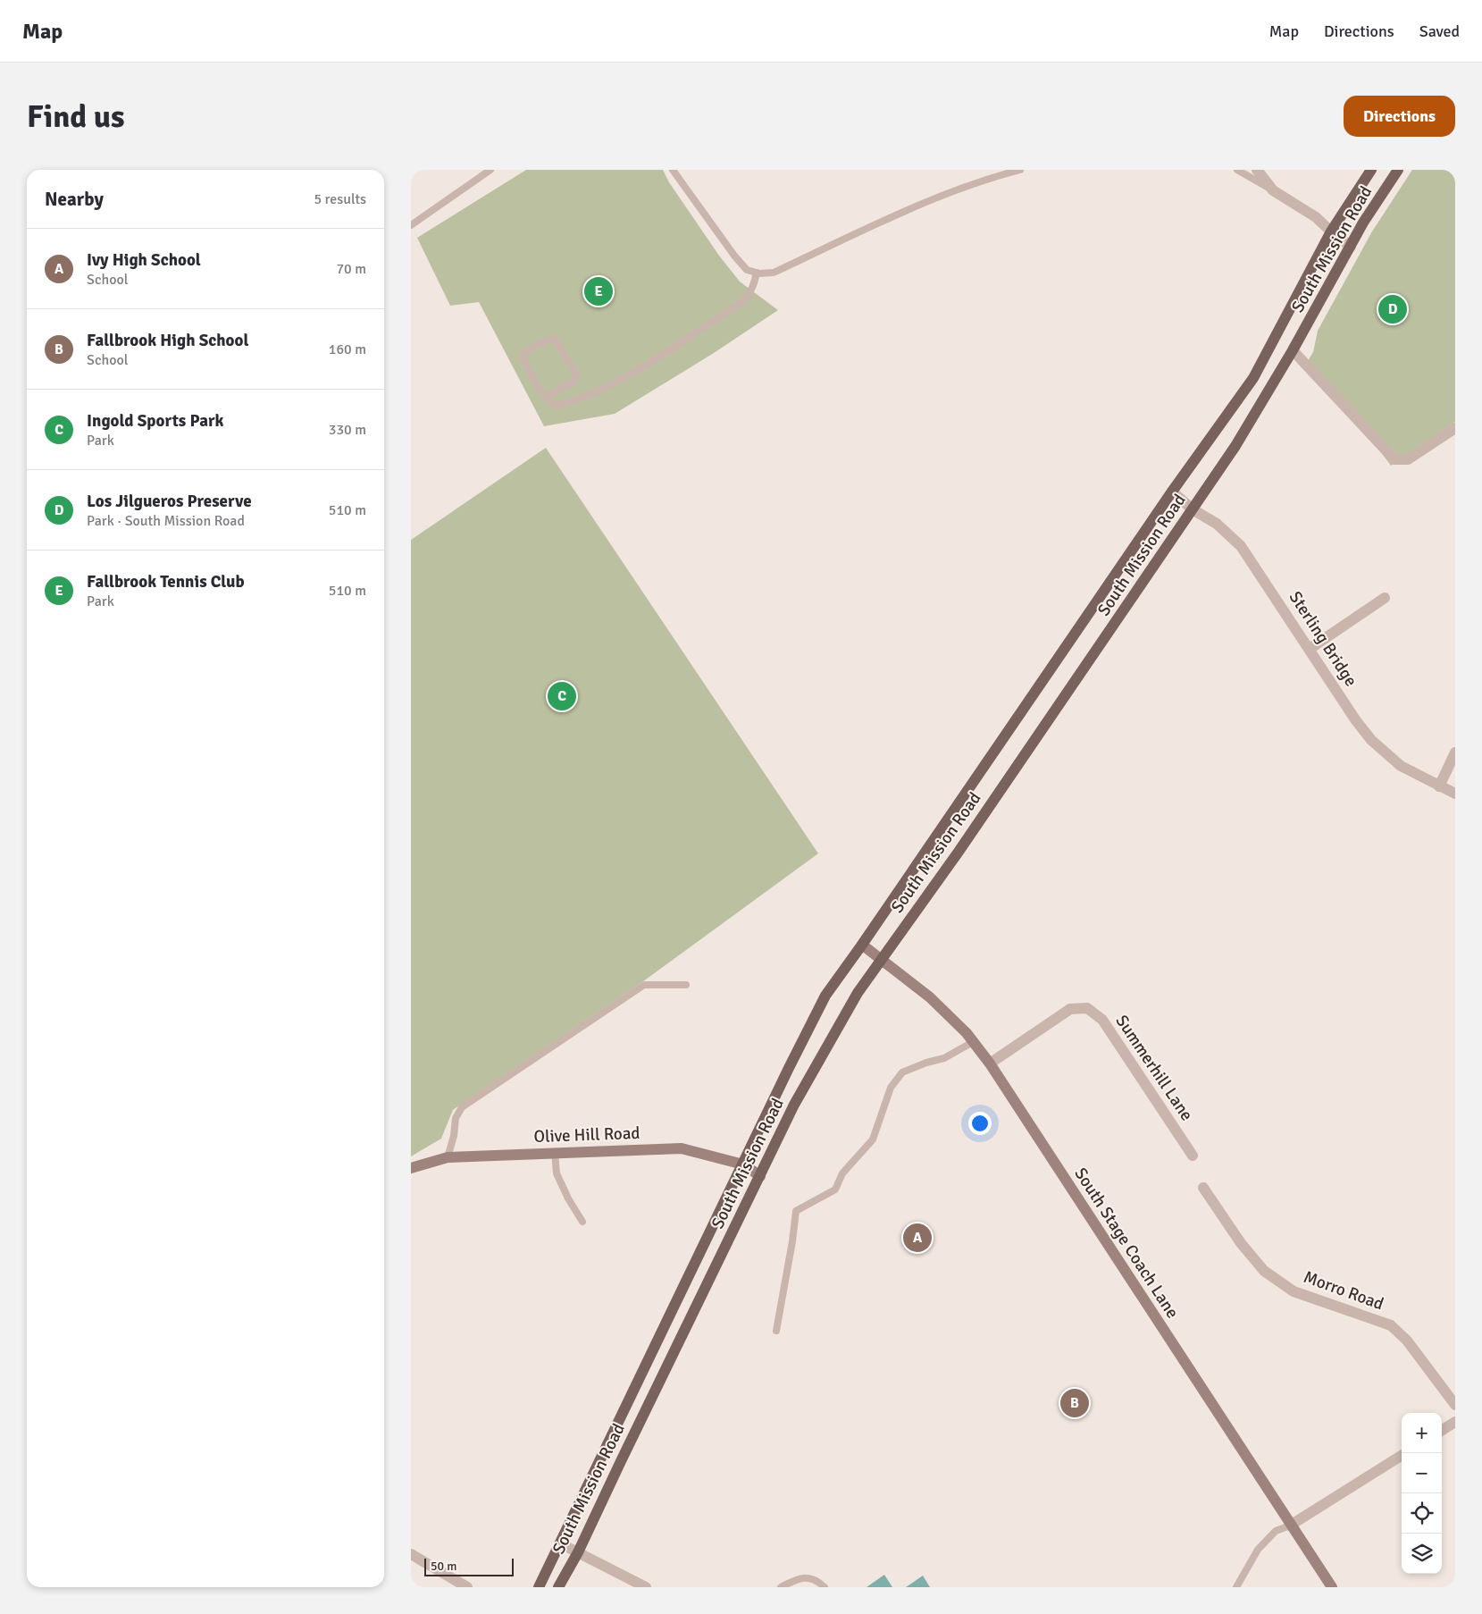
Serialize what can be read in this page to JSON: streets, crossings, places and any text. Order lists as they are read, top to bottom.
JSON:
{
  "streets": {
    "main road": ["South Mission Road", "Olive Hill Road", "South Stage Coach Lane"],
    "street": ["Sterling Bridge", "Summerhill Lane", "Morro Road"]
  },
  "crossings": [
    ["South Mission Road", "Sterling Bridge"],
    ["South Mission Road", "Olive Hill Road"],
    ["South Mission Road", "South Stage Coach Lane"],
    ["Summerhill Lane", "South Stage Coach Lane"]
  ],
  "scale_bar": "50 m",
  "page": {
    "header": "Map",
    "nav": ["Map", "Directions", "Saved"],
    "buttons": "Directions",
    "title": "Find us",
    "heading": ["Nearby", "5 results"],
    "list": [
      {
        "mark": "A",
        "name": "Ivy High School",
        "note": "School",
        "value": "70 m"
      },
      {
        "mark": "B",
        "name": "Fallbrook High School",
        "note": "School",
        "value": "160 m"
      },
      {
        "mark": "C",
        "name": "Ingold Sports Park",
        "note": "Park",
        "value": "330 m"
      },
      {
        "mark": "D",
        "name": "Los Jilgueros Preserve",
        "note": "Park · South Mission Road",
        "value": "510 m"
      },
      {
        "mark": "E",
        "name": "Fallbrook Tennis Club",
        "note": "Park",
        "value": "510 m"
      }
    ],
    "pins": [
      "E",
      "D",
      "C",
      "A",
      "B"
    ],
    "map_buttons": ["+", "−"],
    "scale": "50 m"
  }
}
